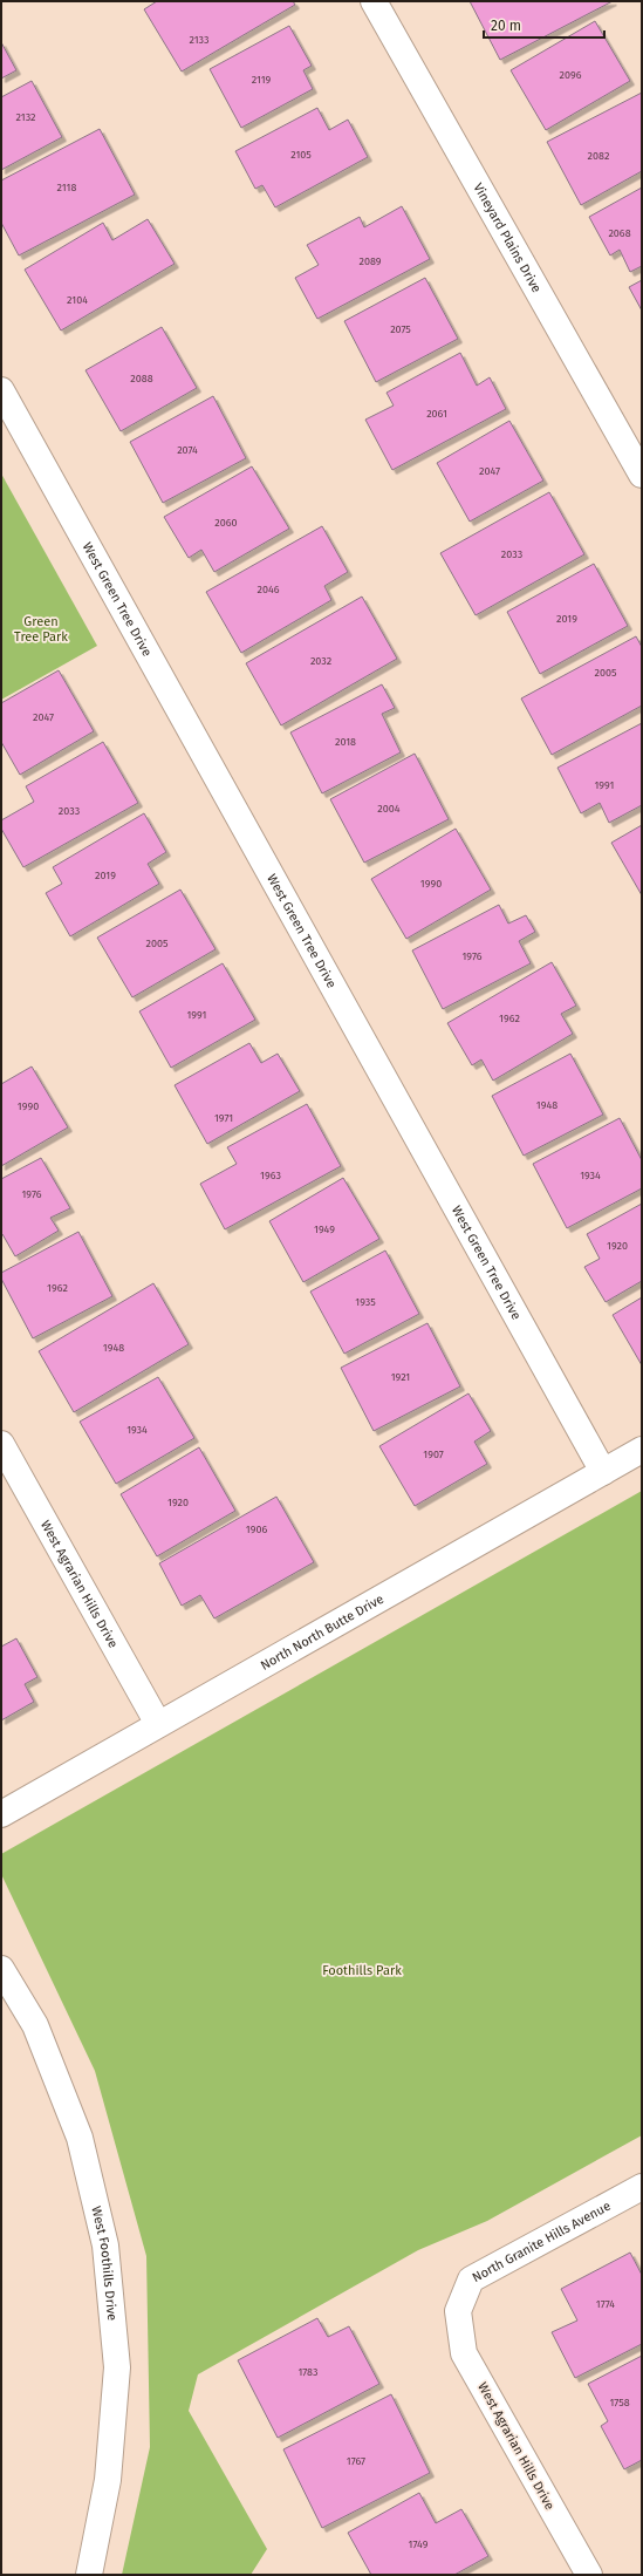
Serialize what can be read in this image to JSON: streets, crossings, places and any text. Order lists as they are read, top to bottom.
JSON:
{
  "streets": {
    "street": [
      "Vineyard Plains Drive",
      "West Green Tree Drive",
      "West Agrarian Hills Drive",
      "North North Butte Drive",
      "North Granite Hills Avenue",
      "West Foothills Drive"
    ]
  },
  "crossings": [
    ["West Green Tree Drive", "North North Butte Drive"],
    ["West Agrarian Hills Drive", "North North Butte Drive"],
    ["West Agrarian Hills Drive", "North Granite Hills Avenue"]
  ],
  "parks": ["Green Tree Park", "Foothills Park"],
  "house_numbers": [
    "2133",
    "2096",
    "2119",
    "2132",
    "2105",
    "2082",
    "2118",
    "2068",
    "2089",
    "2104",
    "2075",
    "2088",
    "2061",
    "2074",
    "2047",
    "2060",
    "2033",
    "2046",
    "2019",
    "2032",
    "2005",
    "2047",
    "2018",
    "1991",
    "2004",
    "2033",
    "2019",
    "1990",
    "2005",
    "1976",
    "1991",
    "1962",
    "1948",
    "1990",
    "1971",
    "1963",
    "1934",
    "1976",
    "1949",
    "1920",
    "1962",
    "1935",
    "1948",
    "1921",
    "1934",
    "1907",
    "1920",
    "1906",
    "1774",
    "1783",
    "1758",
    "1767",
    "1749"
  ],
  "scale_bar": "20 m"
}
